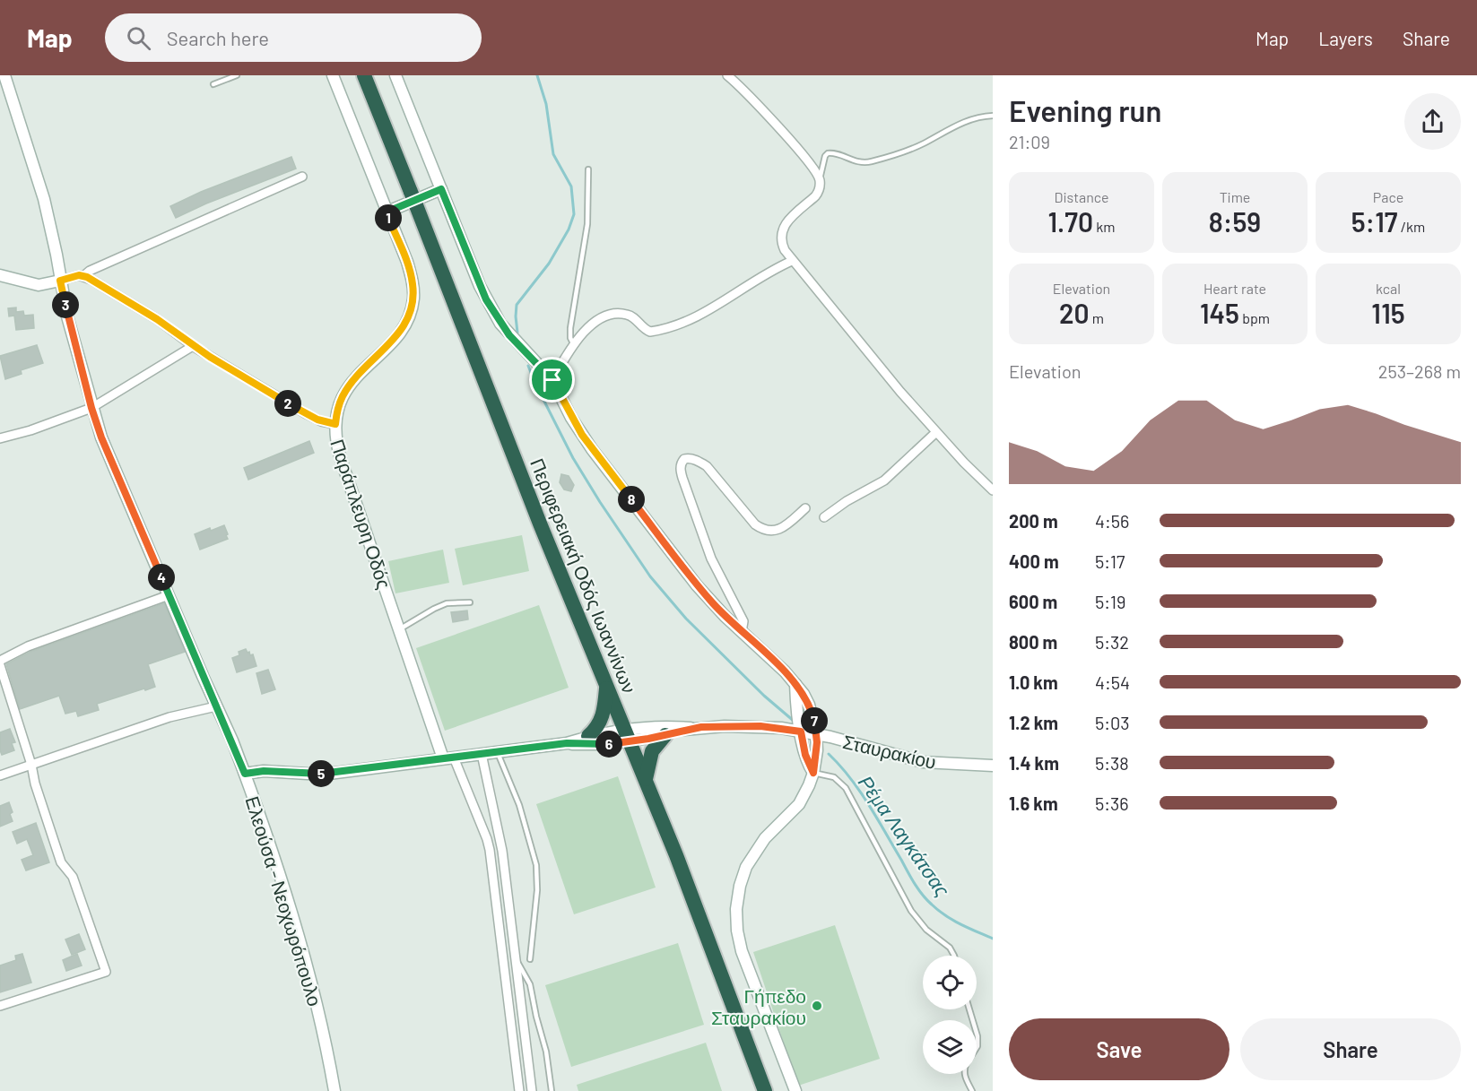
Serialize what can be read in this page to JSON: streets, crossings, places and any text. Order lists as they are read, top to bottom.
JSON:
{
  "streets": {
    "highway": ["Περιφερειακή Οδός Ιωαννίνων"],
    "street": ["Παράπλευρη Οδός", "Σταυρακίου", "Ελεούσα - Νεοχωρόπουλο"]
  },
  "water": ["Ρέμα Λαγκάτσας"],
  "places": ["Γήπεδο Σταυρακίου"],
  "page": {
    "header": "Map",
    "search": "Search here",
    "nav": ["Map", "Layers", "Share"],
    "heading": ["Evening run", "21:09"],
    "stats": [
      ["Distance", "1.70 km"],
      ["Time", "8:59"],
      ["Pace", "5:17 /km"],
      ["Elevation", "20 m"],
      ["Heart rate", "145 bpm"],
      ["kcal", "115"]
    ],
    "pins": [
      "1",
      "3",
      "2",
      "8",
      "4",
      "7",
      "6",
      "5"
    ],
    "chart": ["Elevation", "253–268 m"],
    "list": [
      {
        "name": "200 m",
        "note": "4:56"
      },
      {
        "name": "400 m",
        "note": "5:17"
      },
      {
        "name": "600 m",
        "note": "5:19"
      },
      {
        "name": "800 m",
        "note": "5:32"
      },
      {
        "name": "1.0 km",
        "note": "4:54"
      },
      {
        "name": "1.2 km",
        "note": "5:03"
      },
      {
        "name": "1.4 km",
        "note": "5:38"
      },
      {
        "name": "1.6 km",
        "note": "5:36"
      }
    ],
    "buttons": ["Save", "Share"]
  }
}
